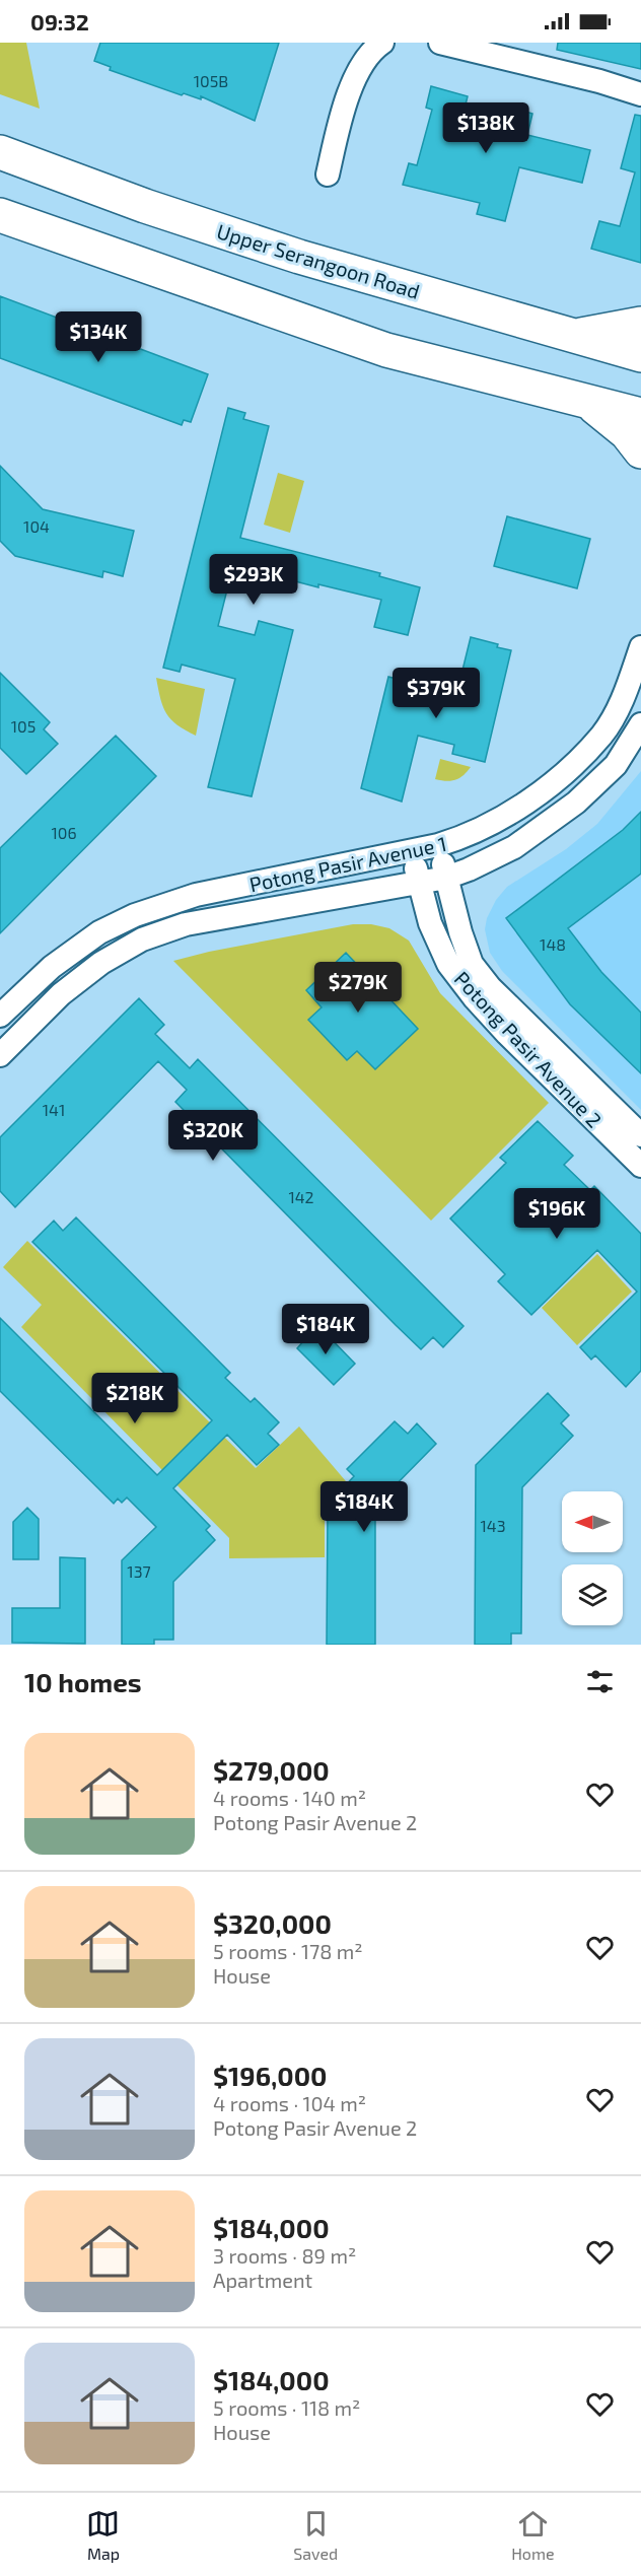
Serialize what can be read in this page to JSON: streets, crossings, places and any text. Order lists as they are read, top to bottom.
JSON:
{
  "streets": {
    "main road": ["Upper Serangoon Road"],
    "street": ["Potong Pasir Avenue 1", "Potong Pasir Avenue 2"]
  },
  "crossings": [
    ["Potong Pasir Avenue 1", "Potong Pasir Avenue 2"]
  ],
  "house_numbers": [
    "105B",
    "104",
    "105",
    "106",
    "148",
    "141",
    "142",
    "143",
    "137"
  ],
  "north": "left",
  "page": {
    "status": "09:32",
    "price": [
      "$138K",
      "$134K",
      "$293K",
      "$379K",
      "$279K",
      "$320K",
      "$196K",
      "$184K",
      "$218K",
      "$184K"
    ],
    "heading": "10 homes",
    "list": [
      {
        "name": "$279,000",
        "note": "4 rooms · 140 m² · Potong Pasir Avenue 2"
      },
      {
        "name": "$320,000",
        "note": "5 rooms · 178 m² · House"
      },
      {
        "name": "$196,000",
        "note": "4 rooms · 104 m² · Potong Pasir Avenue 2"
      },
      {
        "name": "$184,000",
        "note": "3 rooms · 89 m² · Apartment"
      },
      {
        "name": "$184,000",
        "note": "5 rooms · 118 m² · House"
      }
    ],
    "tabs": ["Map", "Saved", "Home"]
  }
}
